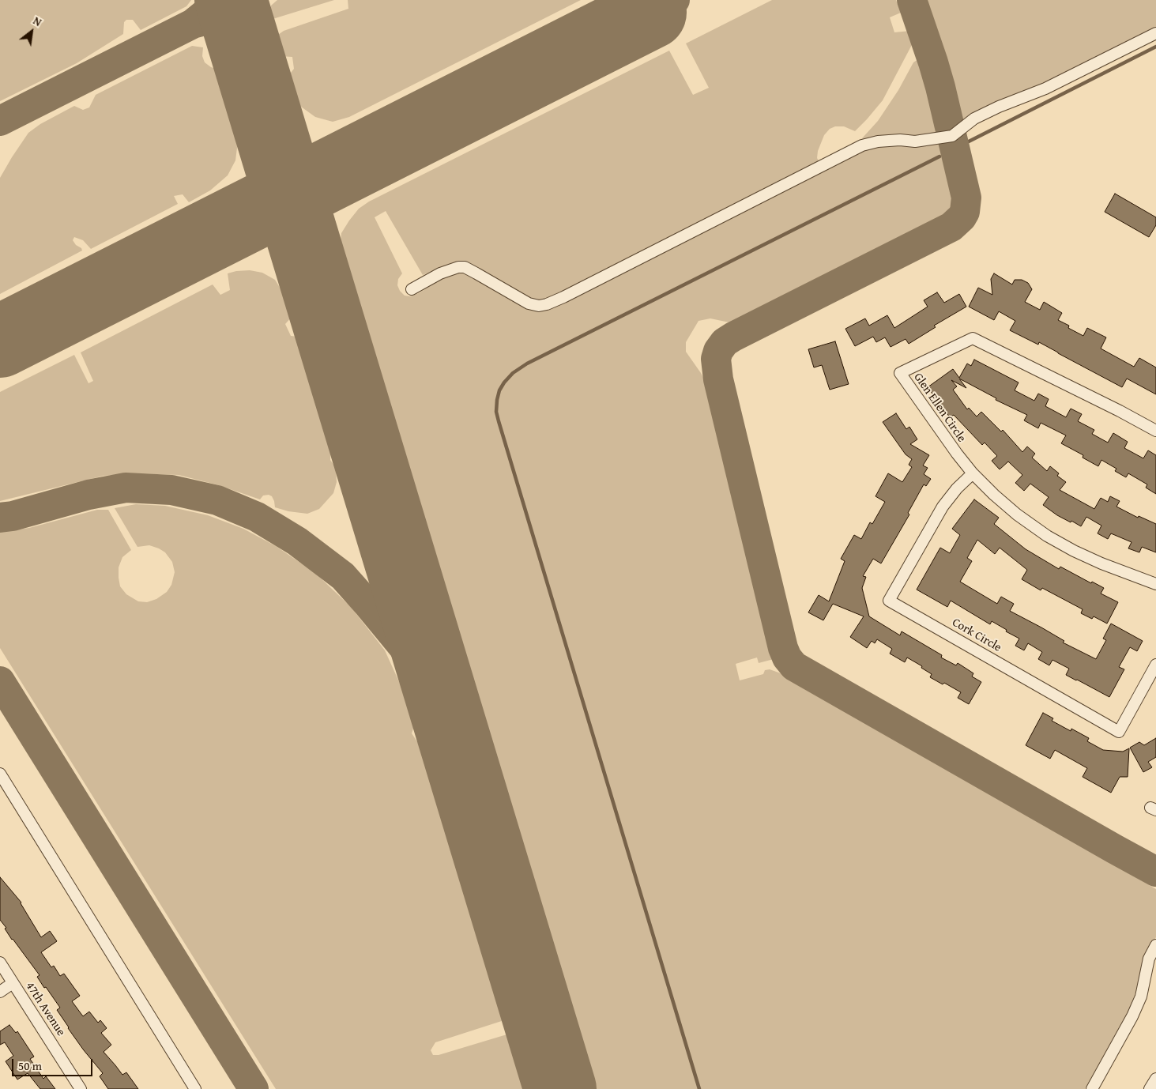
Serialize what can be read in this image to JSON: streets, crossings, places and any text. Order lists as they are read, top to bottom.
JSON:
{
  "streets": {
    "street": ["Glen Ellen Circle", "Cork Circle", "47th Avenue"]
  },
  "crossings": [
    ["Glen Ellen Circle", "Cork Circle"]
  ],
  "scale_bar": "50 m",
  "north": "top right"
}
